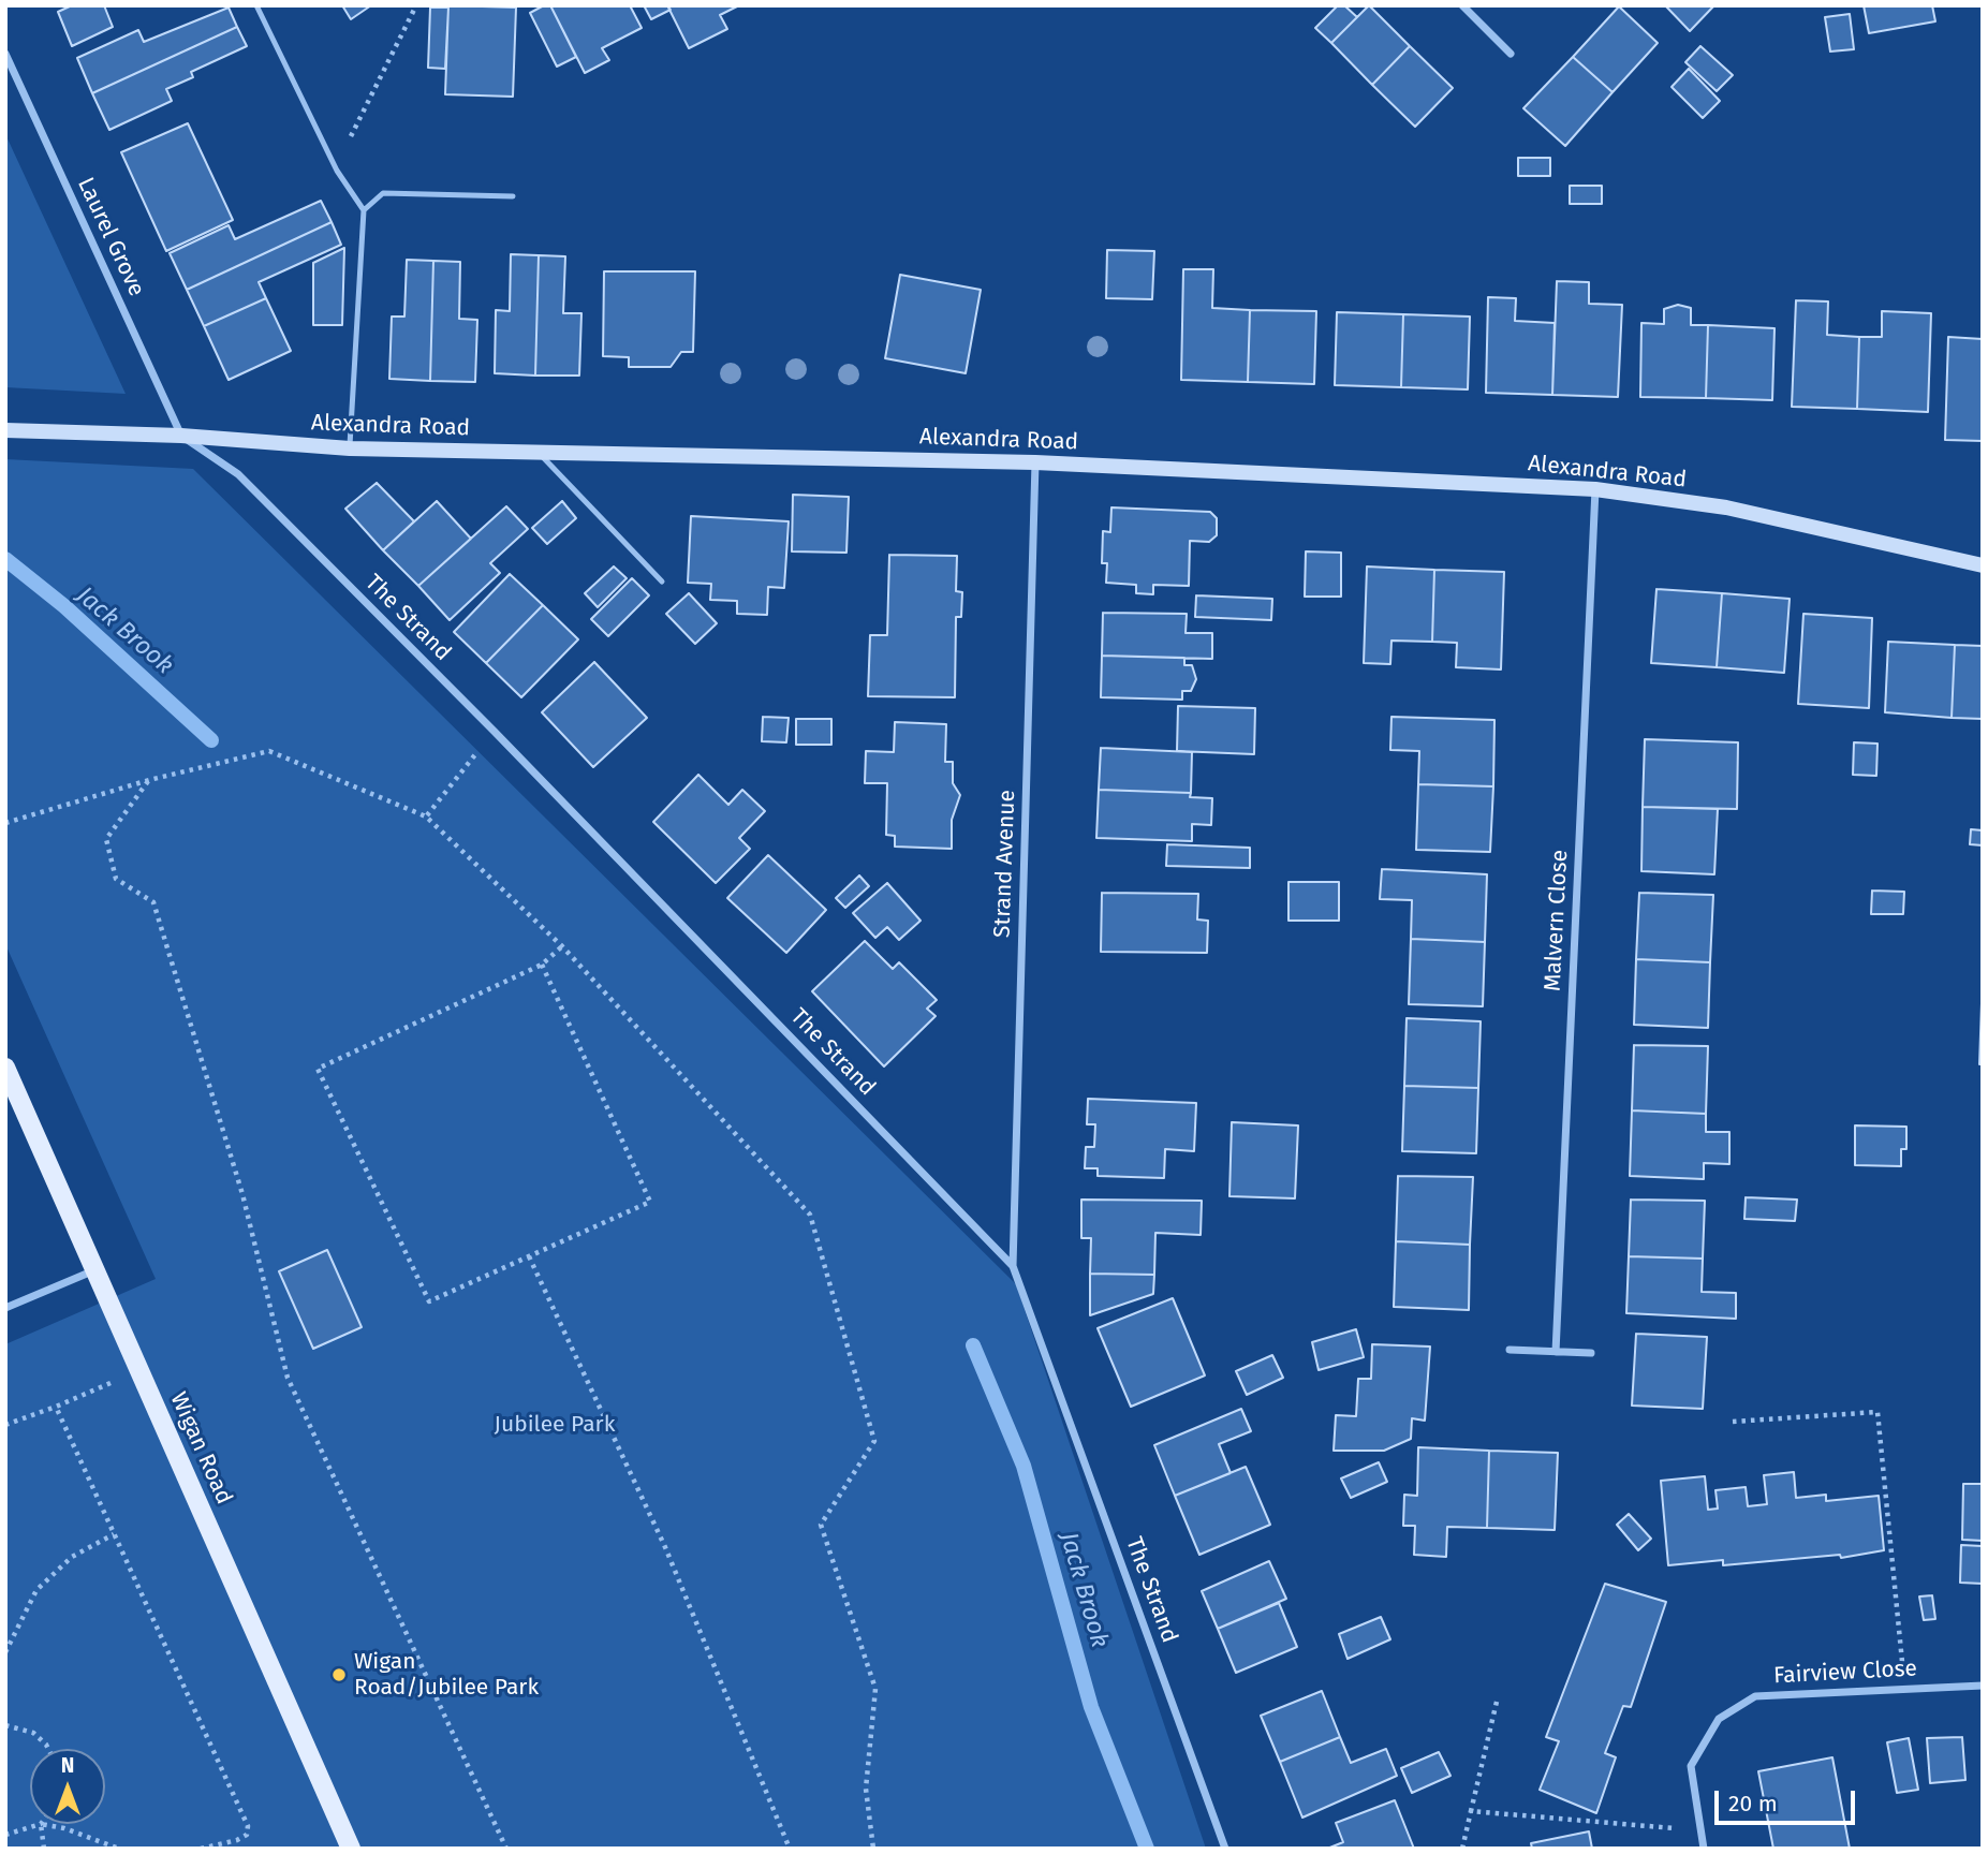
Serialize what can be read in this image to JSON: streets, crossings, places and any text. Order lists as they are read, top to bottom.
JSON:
{
  "streets": {
    "main road": ["Wigan Road"],
    "street": [
      "Laurel Grove",
      "Alexandra Road",
      "The Strand",
      "Strand Avenue",
      "Malvern Close",
      "Fairview Close"
    ]
  },
  "crossings": [
    ["Laurel Grove", "Alexandra Road"],
    ["Laurel Grove", "The Strand"],
    ["Alexandra Road", "The Strand"],
    ["Alexandra Road", "Strand Avenue"],
    ["Alexandra Road", "Malvern Close"],
    ["The Strand", "Strand Avenue"]
  ],
  "water": ["Jack Brook"],
  "parks": ["Jubilee Park"],
  "places": ["Wigan Road/Jubilee Park"],
  "scale_bar": "20 m",
  "north": "top"
}
